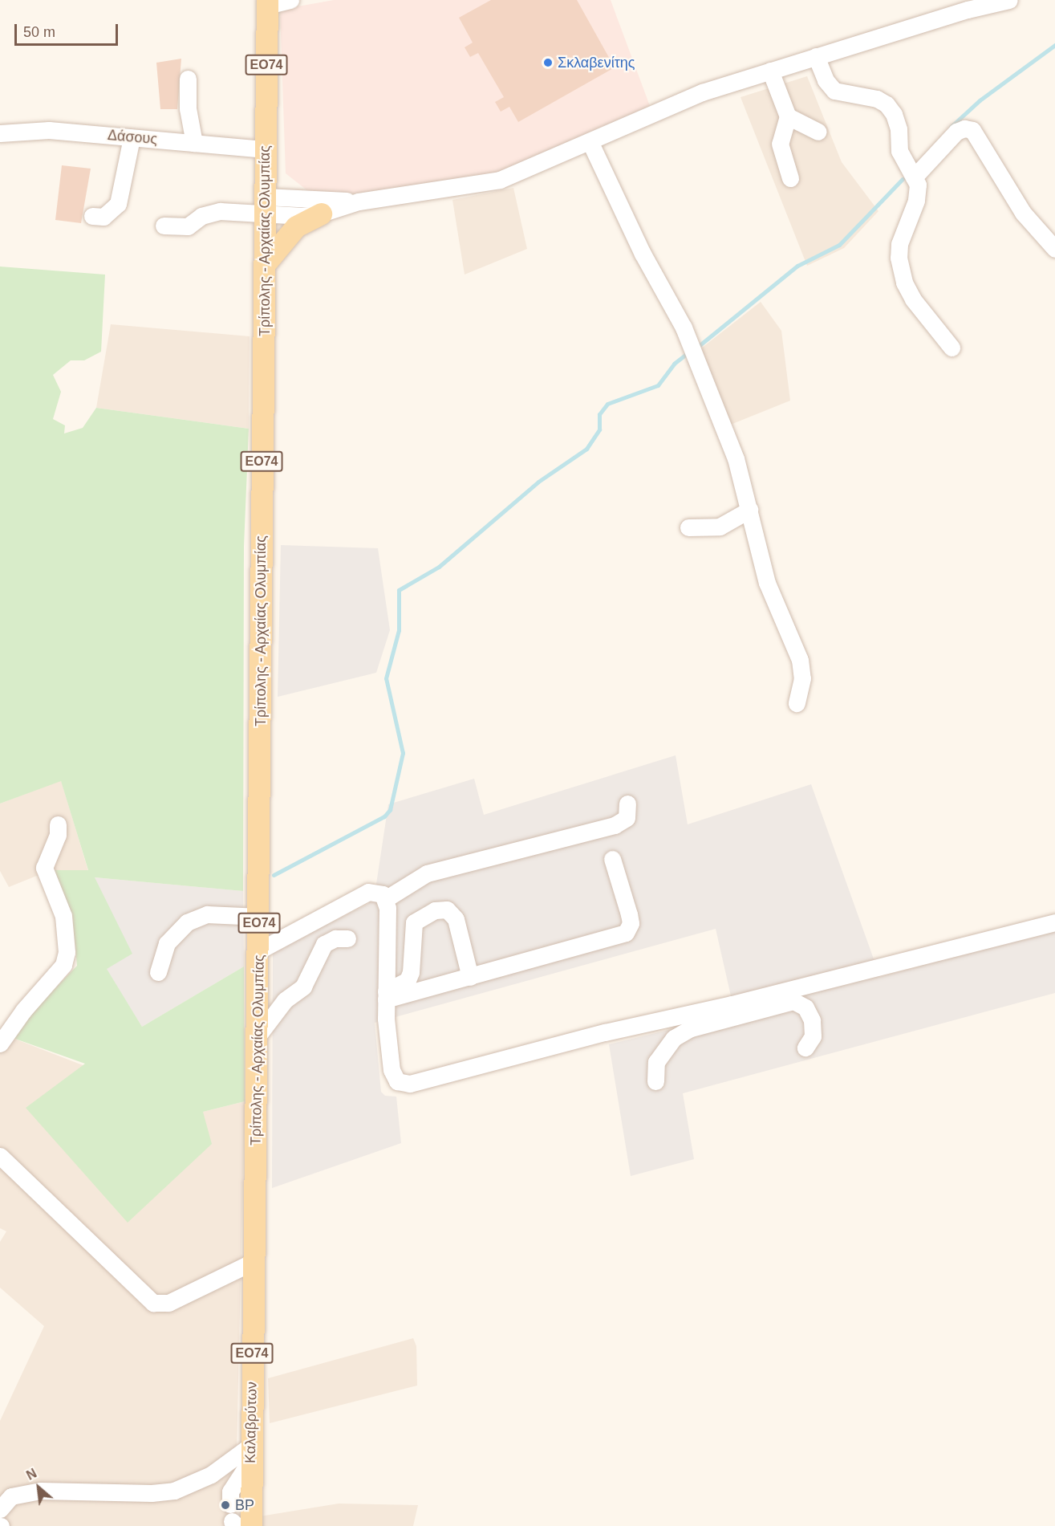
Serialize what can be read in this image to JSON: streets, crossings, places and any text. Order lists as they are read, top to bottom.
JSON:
{
  "streets": {
    "main road": ["ΕΟ74", "Τρίπολης - Αρχαίας Ολυμπίας", "Καλαβρύτων"],
    "street": ["Δάσους"]
  },
  "crossings": [
    ["Δάσους", "Τρίπολης - Αρχαίας Ολυμπίας"],
    ["Τρίπολης - Αρχαίας Ολυμπίας", "Καλαβρύτων"]
  ],
  "places": ["Σκλαβενίτης", "BP"],
  "scale_bar": "50 m",
  "north": "top left"
}
